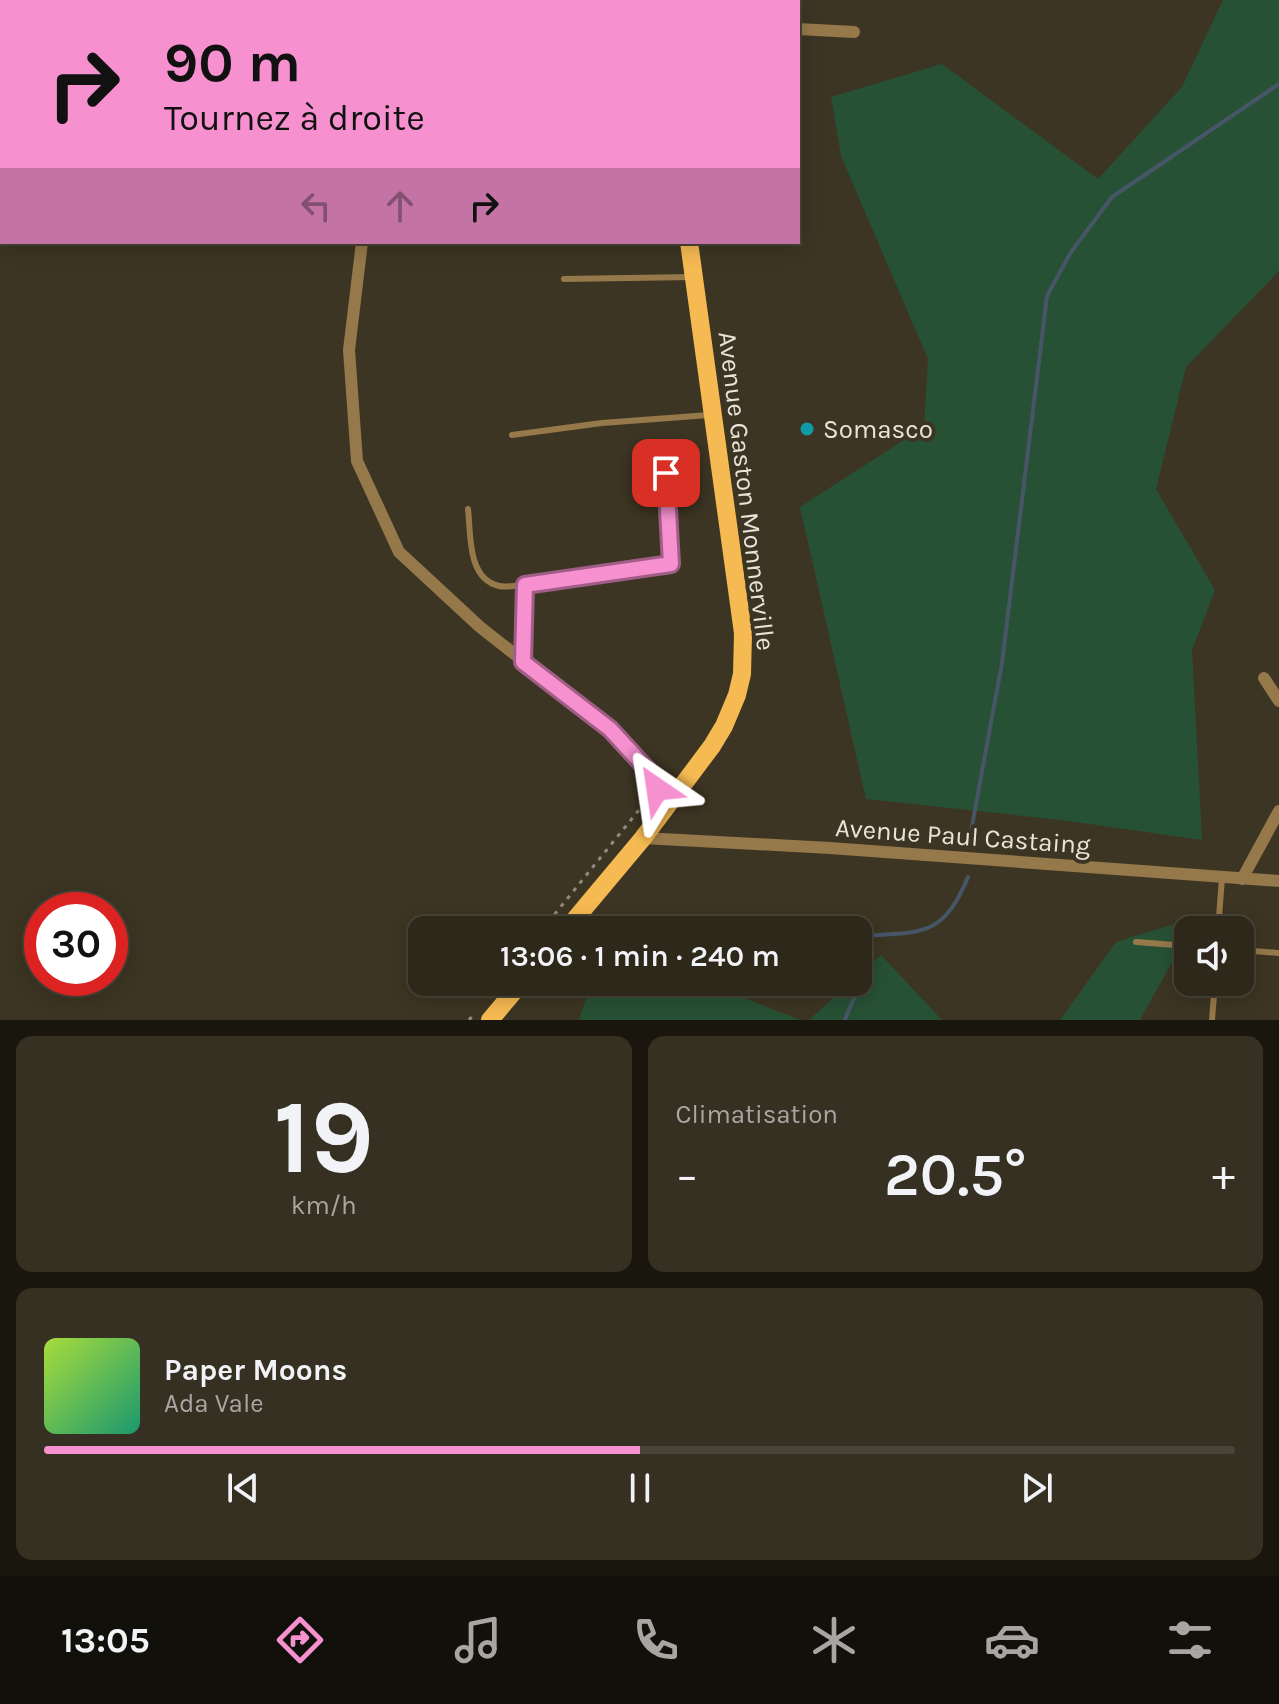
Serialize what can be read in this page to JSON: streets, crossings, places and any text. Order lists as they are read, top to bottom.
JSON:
{
  "streets": {
    "main road": ["Avenue Gaston Monnerville"],
    "street": ["Avenue Paul Castaing"]
  },
  "crossings": [
    ["Avenue Gaston Monnerville", "Avenue Paul Castaing"]
  ],
  "places": ["Somasco"],
  "page": {
    "turn": ["90 m", "Tournez à droite"],
    "limit": "30",
    "trip": "13:06 · 1 min · 240 m",
    "tile": [
      ["19", "km/h"],
      "Climatisation"
    ],
    "heat": ["−", "20.5°", "+"],
    "song": ["Paper Moons", "Ada Vale"],
    "tabs": "13:05"
  }
}
